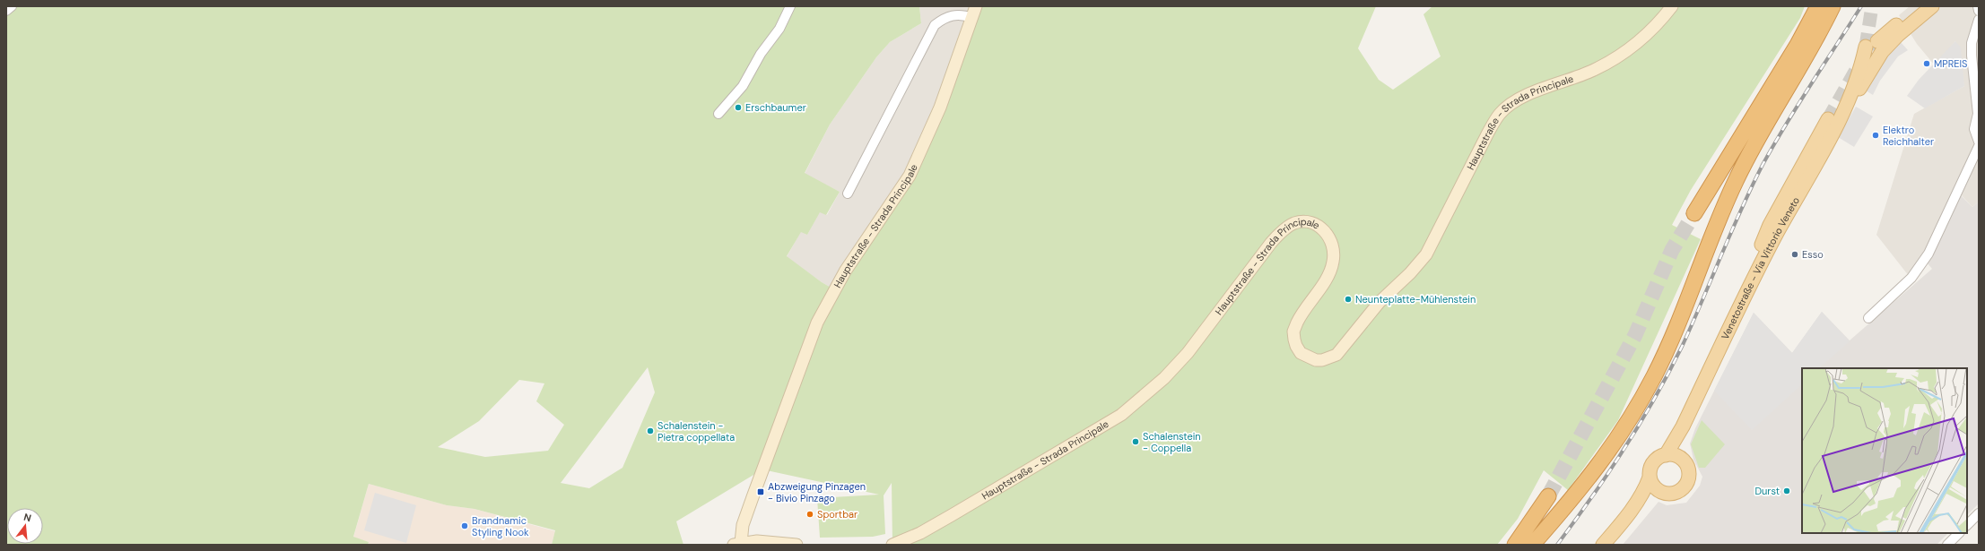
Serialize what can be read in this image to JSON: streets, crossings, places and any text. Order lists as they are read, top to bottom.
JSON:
{
  "streets": {
    "main road": ["Venetostraße - Via Vittorio Veneto"],
    "street": ["Hauptstraße - Strada Principale"]
  },
  "places": {
    "other": [
      "MPREIS",
      "Erschbaumer",
      "Elektro Reichhalter",
      "Esso",
      "Neunteplatte-Mühlenstein",
      "Schalenstein - Pietra coppellata",
      "Schalenstein - Coppella",
      "Durst",
      "Sportbar",
      "Brandnamic Styling Nook"
    ],
    "transit": ["Abzweigung Pinzagen - Bivio Pinzago"]
  },
  "north": "top"
}
